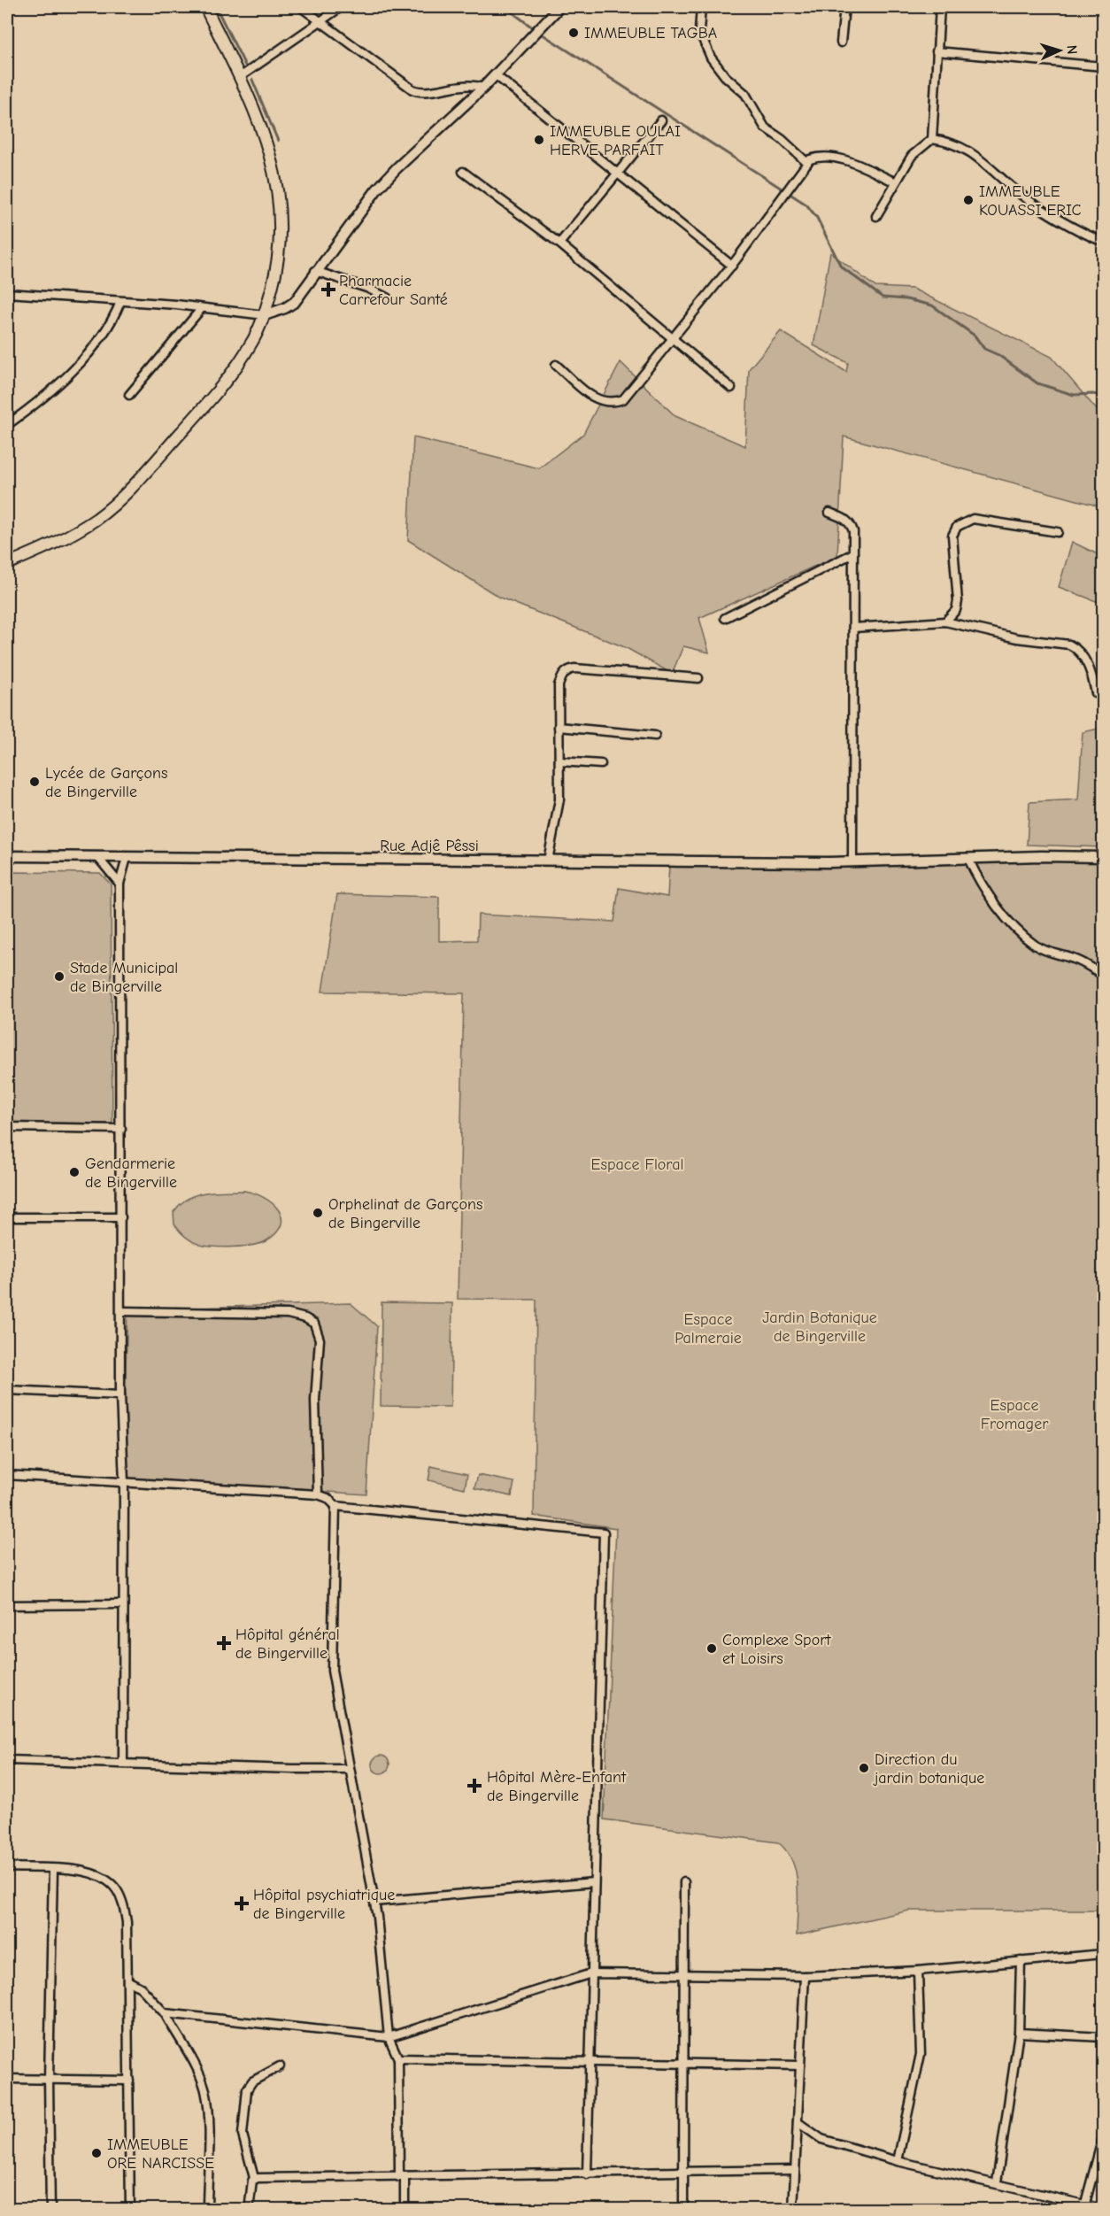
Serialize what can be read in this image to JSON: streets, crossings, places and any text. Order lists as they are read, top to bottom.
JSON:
{
  "streets": {
    "street": ["Rue Adjê Pêssi"]
  },
  "parks": [
    "Espace Floral",
    "Jardin Botanique de Bingerville",
    "Espace Palmeraie",
    "Espace Fromager"
  ],
  "places": {
    "other": [
      "IMMEUBLE TAGBA",
      "IMMEUBLE OULAI HERVE PARFAIT",
      "IMMEUBLE KOUASSI ERIC",
      "Lycée de Garçons de Bingerville",
      "Stade Municipal de Bingerville",
      "Gendarmerie de Bingerville",
      "Orphelinat de Garçons de Bingerville",
      "Complexe Sport et Loisirs",
      "Direction du jardin botanique",
      "IMMEUBLE ORE NARCISSE"
    ],
    "health": [
      "Pharmacie Carrefour Santé",
      "Hôpital général de Bingerville",
      "Hôpital Mère-Enfant de Bingerville",
      "Hôpital psychiatrique de Bingerville"
    ]
  },
  "north": "right"
}
